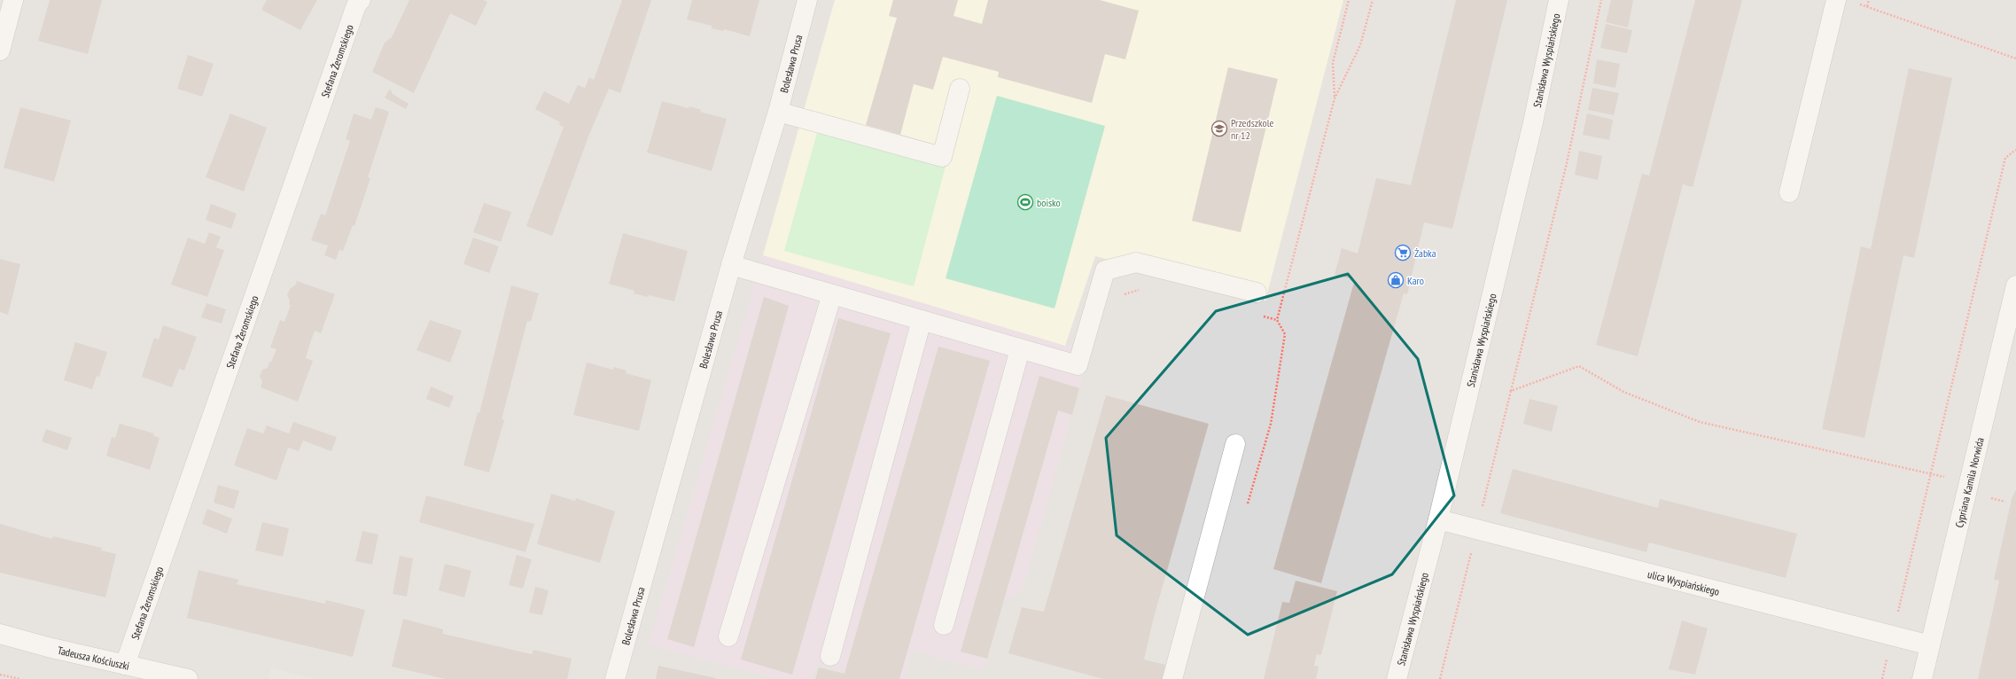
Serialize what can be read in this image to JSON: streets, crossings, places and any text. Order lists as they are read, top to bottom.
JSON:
{
  "streets": {
    "street": [
      "Stanisława Wyspiańskiego",
      "Stefana Żeromskiego",
      "Bolesława Prusa",
      "Cypriana Kamila Norwida",
      "ulica Wyspiańskiego",
      "Tadeusza Kościuszki"
    ]
  },
  "crossings": [
    ["Stanisława Wyspiańskiego", "ulica Wyspiańskiego"],
    ["Stefana Żeromskiego", "Tadeusza Kościuszki"],
    ["Cypriana Kamila Norwida", "ulica Wyspiańskiego"]
  ],
  "places": {
    "school or university": ["Przedszkole nr 12"],
    "sports": ["boisko"],
    "supermarket": ["Żabka"],
    "shop": ["Karo"]
  }
}
